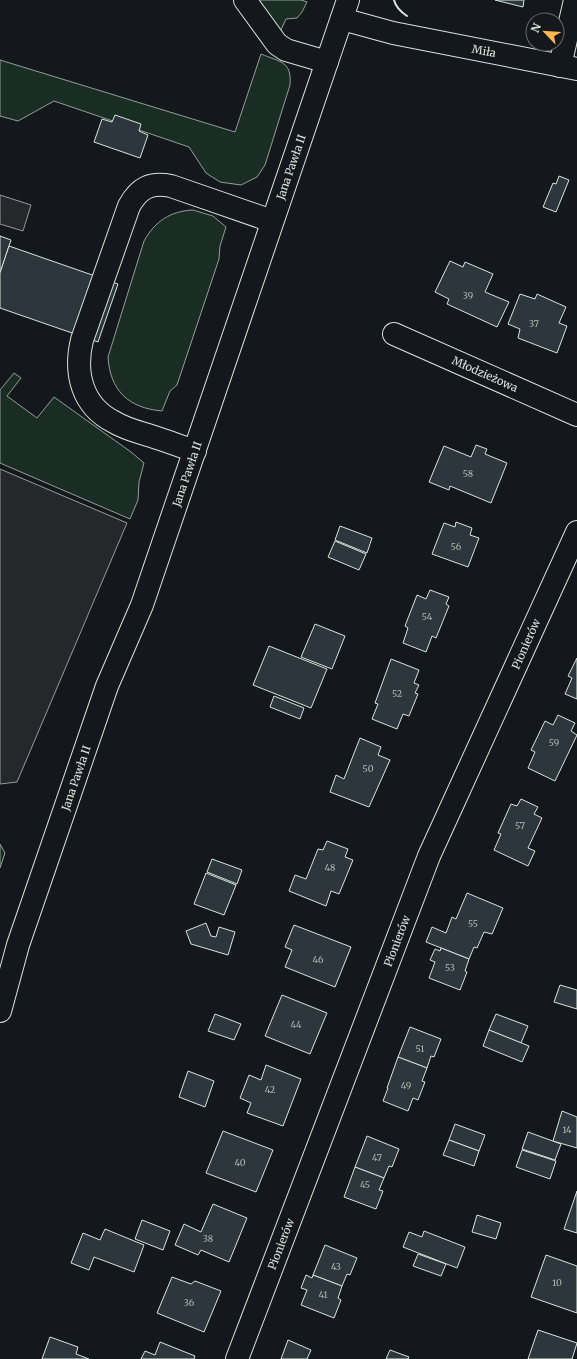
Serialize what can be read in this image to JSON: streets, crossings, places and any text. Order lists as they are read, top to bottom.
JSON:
{
  "streets": {
    "street": [
      "Miła",
      "Jana Pawła II",
      "Młodzieżowa",
      "Pionierów"
    ]
  },
  "crossings": [
    ["Miła", "Jana Pawła II"]
  ],
  "house_numbers": [
    "39",
    "37",
    "58",
    "56",
    "54",
    "52",
    "59",
    "50",
    "57",
    "48",
    "55",
    "46",
    "53",
    "44",
    "51",
    "49",
    "42",
    "14",
    "47",
    "40",
    "45",
    "38",
    "43",
    "10",
    "41",
    "36"
  ],
  "north": "top left"
}
